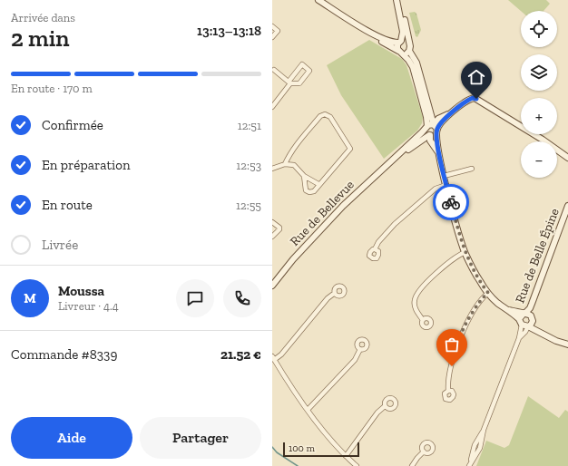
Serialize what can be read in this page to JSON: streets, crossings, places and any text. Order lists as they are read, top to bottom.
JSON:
{
  "streets": {
    "street": ["Rue de Bellevue", "Rue de Belle Épine"]
  },
  "scale_bar": "100 m",
  "page": {
    "heading": ["2 min", "Arrivée dans", "13:13–13:18"],
    "panel": [
      "Moussa",
      "Livreur · 4.4",
      "Commande #8339",
      "21.52 €"
    ],
    "map_buttons": ["+", "−"],
    "bar": "En route · 170 m",
    "list": [
      ["Confirmée", "12:51"],
      ["En préparation", "12:53"],
      ["En route", "12:55"],
      "Livrée"
    ],
    "round": "M",
    "buttons": ["Aide", "Partager"],
    "scale": "100 m"
  }
}
